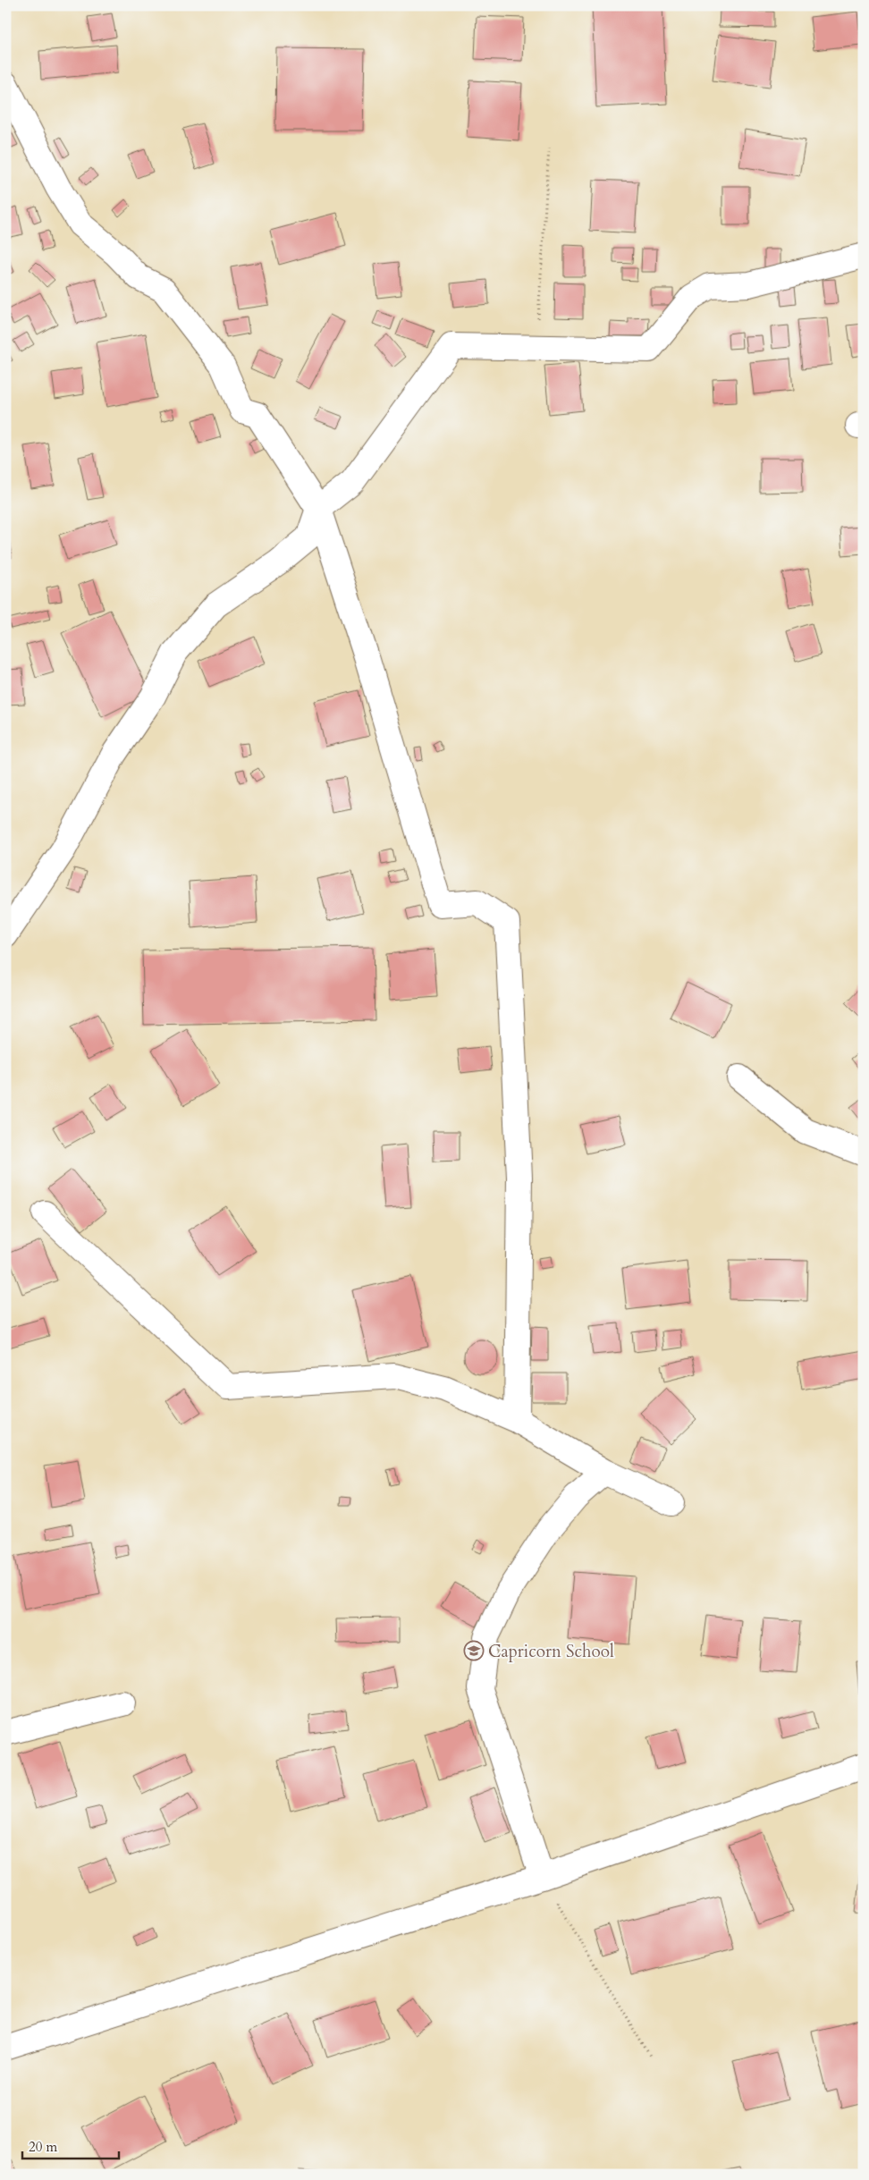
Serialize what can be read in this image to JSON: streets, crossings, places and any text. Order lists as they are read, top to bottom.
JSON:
{
  "places": {
    "school or university": ["Capricorn School"]
  },
  "scale_bar": "20 m"
}
